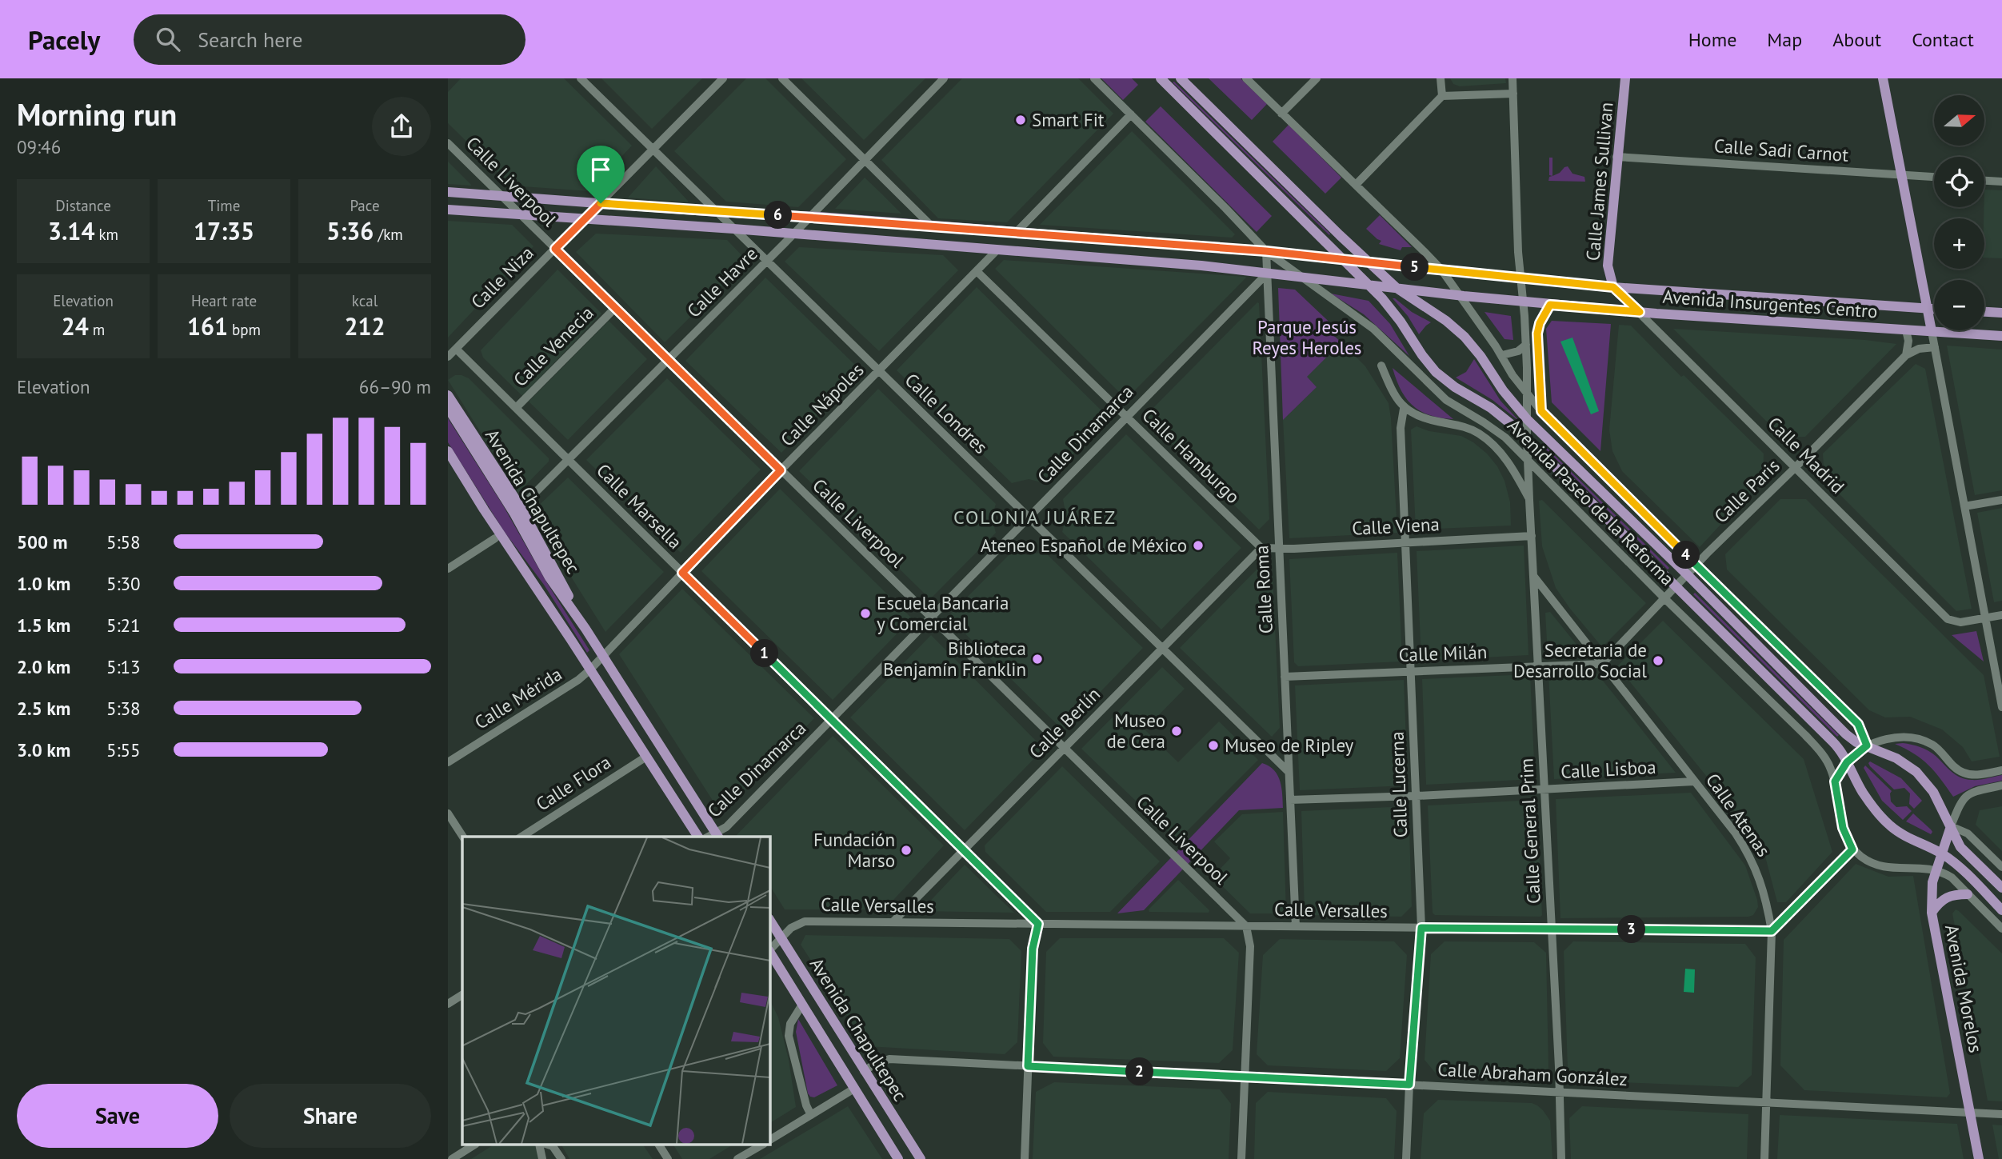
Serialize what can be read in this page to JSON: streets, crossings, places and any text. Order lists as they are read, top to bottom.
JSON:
{
  "streets": {
    "main road": [
      "Calle James Sullivan",
      "Avenida Insurgentes Centro",
      "Avenida Chapultepec",
      "Avenida Paseo de la Reforma",
      "Avenida Morelos"
    ],
    "street": [
      "Calle Sadi Carnot",
      "Calle Liverpool",
      "Calle Niza",
      "Calle Havre",
      "Calle Venecia",
      "Calle Nápoles",
      "Calle Londres",
      "Calle Dinamarca",
      "Calle Madrid",
      "Calle Hamburgo",
      "Calle Paris",
      "Calle Marsella",
      "Calle Viena",
      "Calle Roma",
      "Calle Milán",
      "Calle Mérida",
      "Calle Berlín",
      "Calle Lisboa",
      "Calle Flora",
      "Calle Lucerna",
      "Calle Atenas",
      "Calle General Prim",
      "Calle Versalles",
      "Calle Abraham González"
    ]
  },
  "crossings": [
    ["Calle Sadi Carnot", "Calle James Sullivan"],
    ["Calle Liverpool", "Calle Niza"],
    ["Calle Liverpool", "Calle Havre"],
    ["Calle Liverpool", "Avenida Insurgentes Centro"],
    ["Calle Liverpool", "Calle Venecia"],
    ["Calle Liverpool", "Calle Nápoles"],
    ["Calle Liverpool", "Calle Dinamarca"],
    ["Calle Liverpool", "Calle Berlín"],
    ["Calle Liverpool", "Calle Versalles"],
    ["Calle James Sullivan", "Avenida Insurgentes Centro"],
    ["Calle James Sullivan", "Calle Madrid"],
    ["Calle Niza", "Avenida Insurgentes Centro"],
    ["Calle Niza", "Calle Londres"],
    ["Calle Niza", "Calle Marsella"],
    ["Calle Havre", "Avenida Insurgentes Centro"],
    ["Calle Havre", "Calle Londres"],
    ["Calle Havre", "Avenida Chapultepec"],
    ["Calle Havre", "Calle Marsella"],
    ["Avenida Insurgentes Centro", "Calle Nápoles"],
    ["Avenida Insurgentes Centro", "Calle Londres"],
    ["Avenida Insurgentes Centro", "Calle Dinamarca"],
    ["Avenida Insurgentes Centro", "Calle Madrid"],
    ["Avenida Insurgentes Centro", "Avenida Paseo de la Reforma"],
    ["Avenida Insurgentes Centro", "Calle Roma"],
    ["Avenida Insurgentes Centro", "Calle General Prim"],
    ["Calle Venecia", "Calle Marsella"],
    ["Calle Nápoles", "Calle Londres"],
    ["Calle Nápoles", "Calle Hamburgo"],
    ["Calle Nápoles", "Avenida Chapultepec"],
    ["Calle Nápoles", "Calle Marsella"],
    ["Calle Nápoles", "Calle Mérida"],
    ["Calle Londres", "Calle Dinamarca"],
    ["Calle Londres", "Calle Roma"],
    ["Calle Londres", "Calle Berlín"],
    ["Calle Dinamarca", "Calle Hamburgo"],
    ["Calle Dinamarca", "Avenida Chapultepec"],
    ["Calle Dinamarca", "Calle Marsella"],
    ["Calle Dinamarca", "Calle Roma"],
    ["Calle Madrid", "Calle Paris"],
    ["Calle Hamburgo", "Calle Viena"],
    ["Calle Hamburgo", "Calle Berlín"],
    ["Calle Paris", "Avenida Paseo de la Reforma"],
    ["Calle Paris", "Calle Milán"],
    ["Calle Paris", "Calle Atenas"],
    ["Avenida Chapultepec", "Calle Mérida"],
    ["Avenida Chapultepec", "Calle Versalles"],
    ["Avenida Chapultepec", "Calle Abraham González"],
    ["Avenida Paseo de la Reforma", "Calle Roma"],
    ["Avenida Paseo de la Reforma", "Calle Lucerna"],
    ["Avenida Paseo de la Reforma", "Calle General Prim"],
    ["Avenida Paseo de la Reforma", "Avenida Morelos"],
    ["Calle Marsella", "Calle Berlín"],
    ["Calle Marsella", "Calle Versalles"],
    ["Calle Viena", "Calle Roma"],
    ["Calle Viena", "Calle Berlín"],
    ["Calle Viena", "Calle Lucerna"],
    ["Calle Viena", "Calle General Prim"],
    ["Calle Roma", "Calle Milán"],
    ["Calle Roma", "Calle Lisboa"],
    ["Calle Roma", "Calle Versalles"],
    ["Calle Milán", "Calle Lucerna"],
    ["Calle Milán", "Calle Atenas"],
    ["Calle Milán", "Calle General Prim"],
    ["Calle Berlín", "Calle Versalles"],
    ["Calle Lisboa", "Calle Lucerna"],
    ["Calle Lisboa", "Calle Atenas"],
    ["Calle Lisboa", "Calle General Prim"],
    ["Calle Lucerna", "Calle Versalles"],
    ["Calle Lucerna", "Calle Abraham González"],
    ["Calle Atenas", "Calle General Prim"],
    ["Calle Atenas", "Calle Versalles"],
    ["Calle Atenas", "Calle Abraham González"],
    ["Calle General Prim", "Calle Versalles"],
    ["Calle General Prim", "Calle Abraham González"],
    ["Avenida Morelos", "Calle Abraham González"]
  ],
  "districts": ["COLONIA JUÁREZ"],
  "parks": ["Parque Jesús Reyes Heroles"],
  "places": [
    "Smart Fit",
    "Ateneo Español de México",
    "Escuela Bancaria y Comercial",
    "Biblioteca Benjamín Franklin",
    "Secretaria de Desarrollo Social",
    "Museo de Cera",
    "Museo de Ripley",
    "Fundación Marso"
  ],
  "north": "right",
  "page": {
    "header": "Pacely",
    "search": "Search here",
    "nav": [
      "Home",
      "Map",
      "About",
      "Contact"
    ],
    "heading": ["Morning run", "09:46"],
    "map_buttons": ["+", "−"],
    "stats": [
      ["Distance", "3.14 km"],
      ["Time", "17:35"],
      ["Pace", "5:36 /km"],
      ["Elevation", "24 m"],
      ["Heart rate", "161 bpm"],
      ["kcal", "212"]
    ],
    "pins": [
      "6",
      "5",
      "4",
      "1",
      "3",
      "2"
    ],
    "chart": ["Elevation", "66–90 m"],
    "list": [
      {
        "name": "500 m",
        "note": "5:58"
      },
      {
        "name": "1.0 km",
        "note": "5:30"
      },
      {
        "name": "1.5 km",
        "note": "5:21"
      },
      {
        "name": "2.0 km",
        "note": "5:13"
      },
      {
        "name": "2.5 km",
        "note": "5:38"
      },
      {
        "name": "3.0 km",
        "note": "5:55"
      }
    ],
    "buttons": ["Save", "Share"]
  }
}
